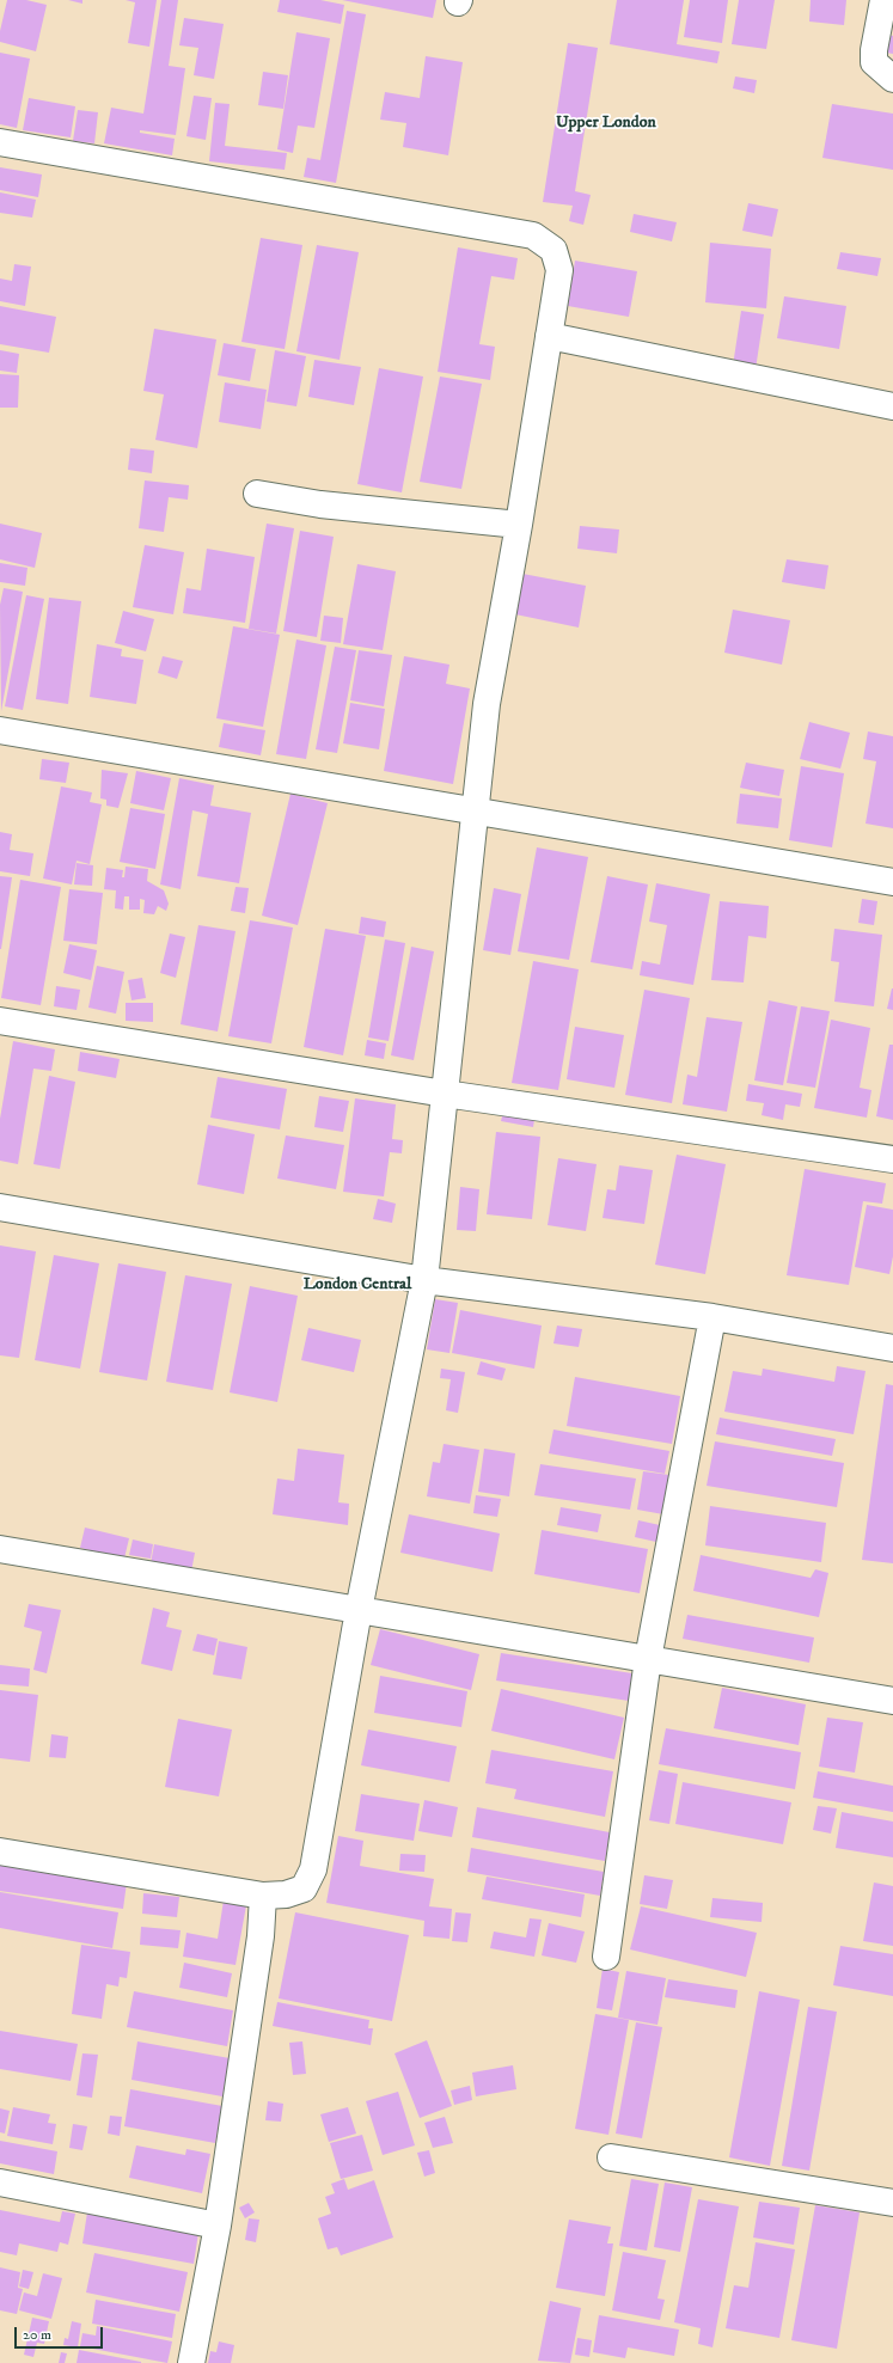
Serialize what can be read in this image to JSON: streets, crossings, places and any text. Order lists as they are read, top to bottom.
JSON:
{
  "districts": ["Upper London", "London Central"],
  "scale_bar": "20 m"
}
